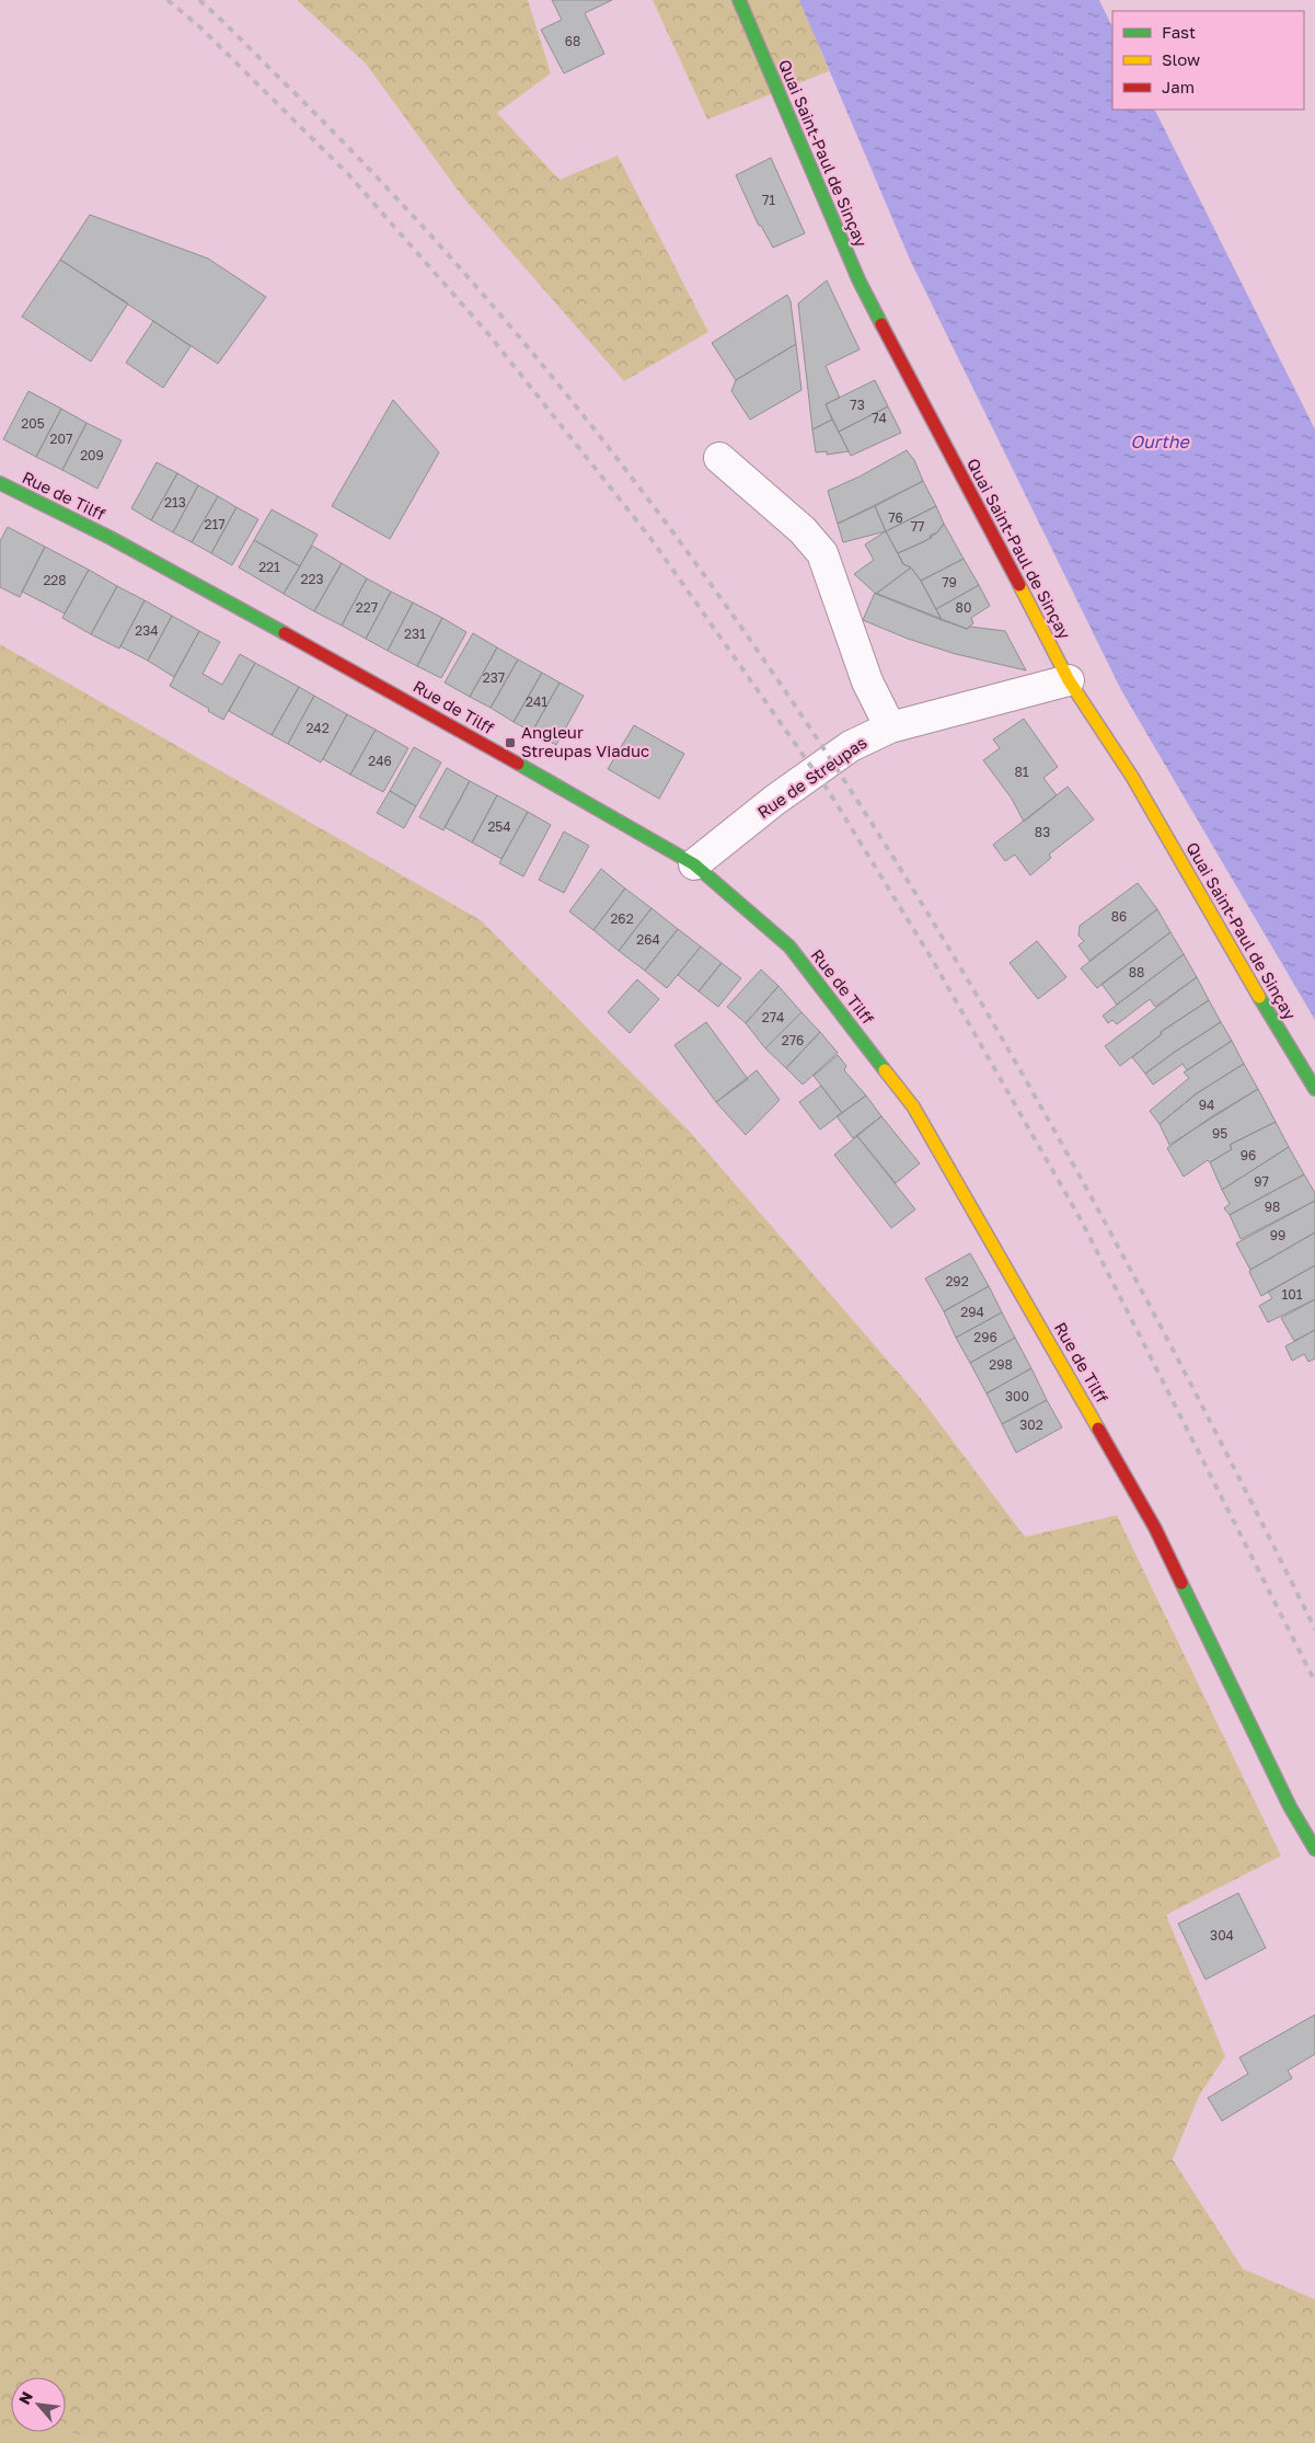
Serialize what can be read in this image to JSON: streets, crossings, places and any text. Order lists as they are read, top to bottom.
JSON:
{
  "streets": {
    "main road": ["Quai Saint-Paul de Sinçay", "Rue de Tilff"],
    "street": ["Rue de Streupas"]
  },
  "crossings": [
    ["Quai Saint-Paul de Sinçay", "Rue de Streupas"],
    ["Rue de Tilff", "Rue de Streupas"]
  ],
  "water": ["Ourthe"],
  "places": {
    "transit": ["Angleur Streupas Viaduc"]
  },
  "house_numbers": [
    "68",
    "71",
    "73",
    "74",
    "205",
    "207",
    "209",
    "213",
    "76",
    "217",
    "77",
    "221",
    "223",
    "228",
    "79",
    "227",
    "80",
    "234",
    "231",
    "237",
    "241",
    "242",
    "246",
    "81",
    "254",
    "83",
    "86",
    "262",
    "264",
    "88",
    "274",
    "276",
    "94",
    "95",
    "96",
    "97",
    "98",
    "99",
    "292",
    "101",
    "294",
    "296",
    "298",
    "300",
    "302",
    "304"
  ],
  "legend": ["Fast", "Slow", "Jam"],
  "north": "top left"
}
